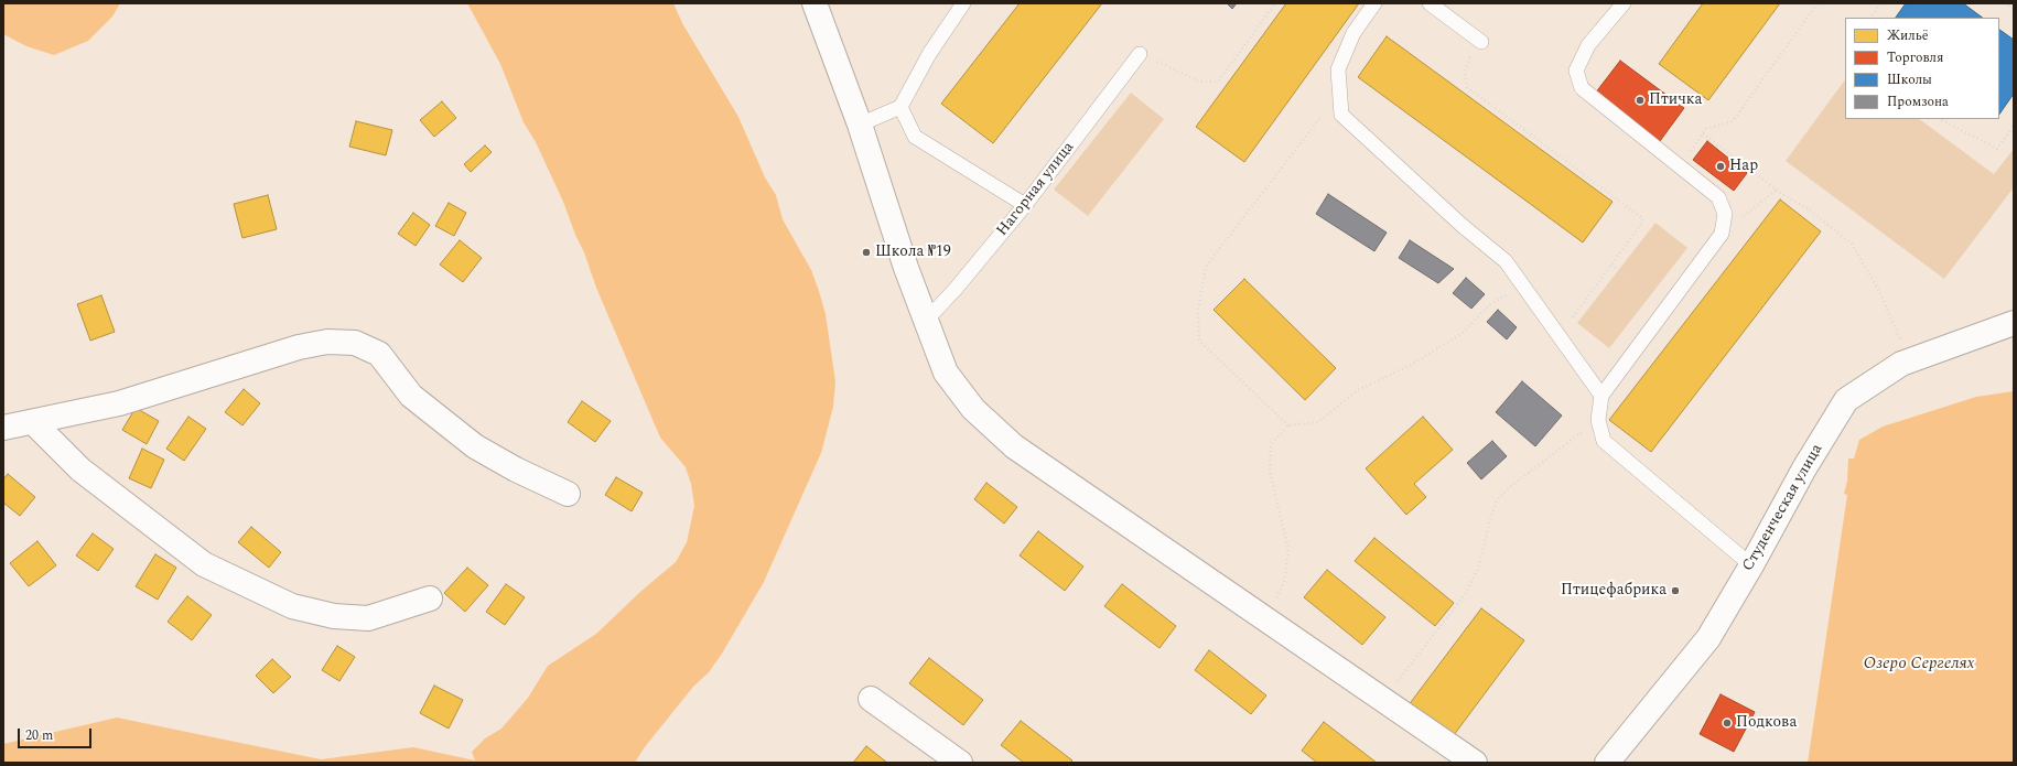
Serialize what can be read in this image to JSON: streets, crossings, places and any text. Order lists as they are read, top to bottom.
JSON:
{
  "streets": {
    "street": ["Студенческая улица"],
    "lane": ["Нагорная улица"]
  },
  "water": ["Озеро Сергелях"],
  "places": [
    "Птичка",
    "Нар",
    "Школа №19",
    "Птицефабрика",
    "Подкова"
  ],
  "legend": [
    "Жильё",
    "Торговля",
    "Школы",
    "Промзона"
  ],
  "scale_bar": "20 m"
}
